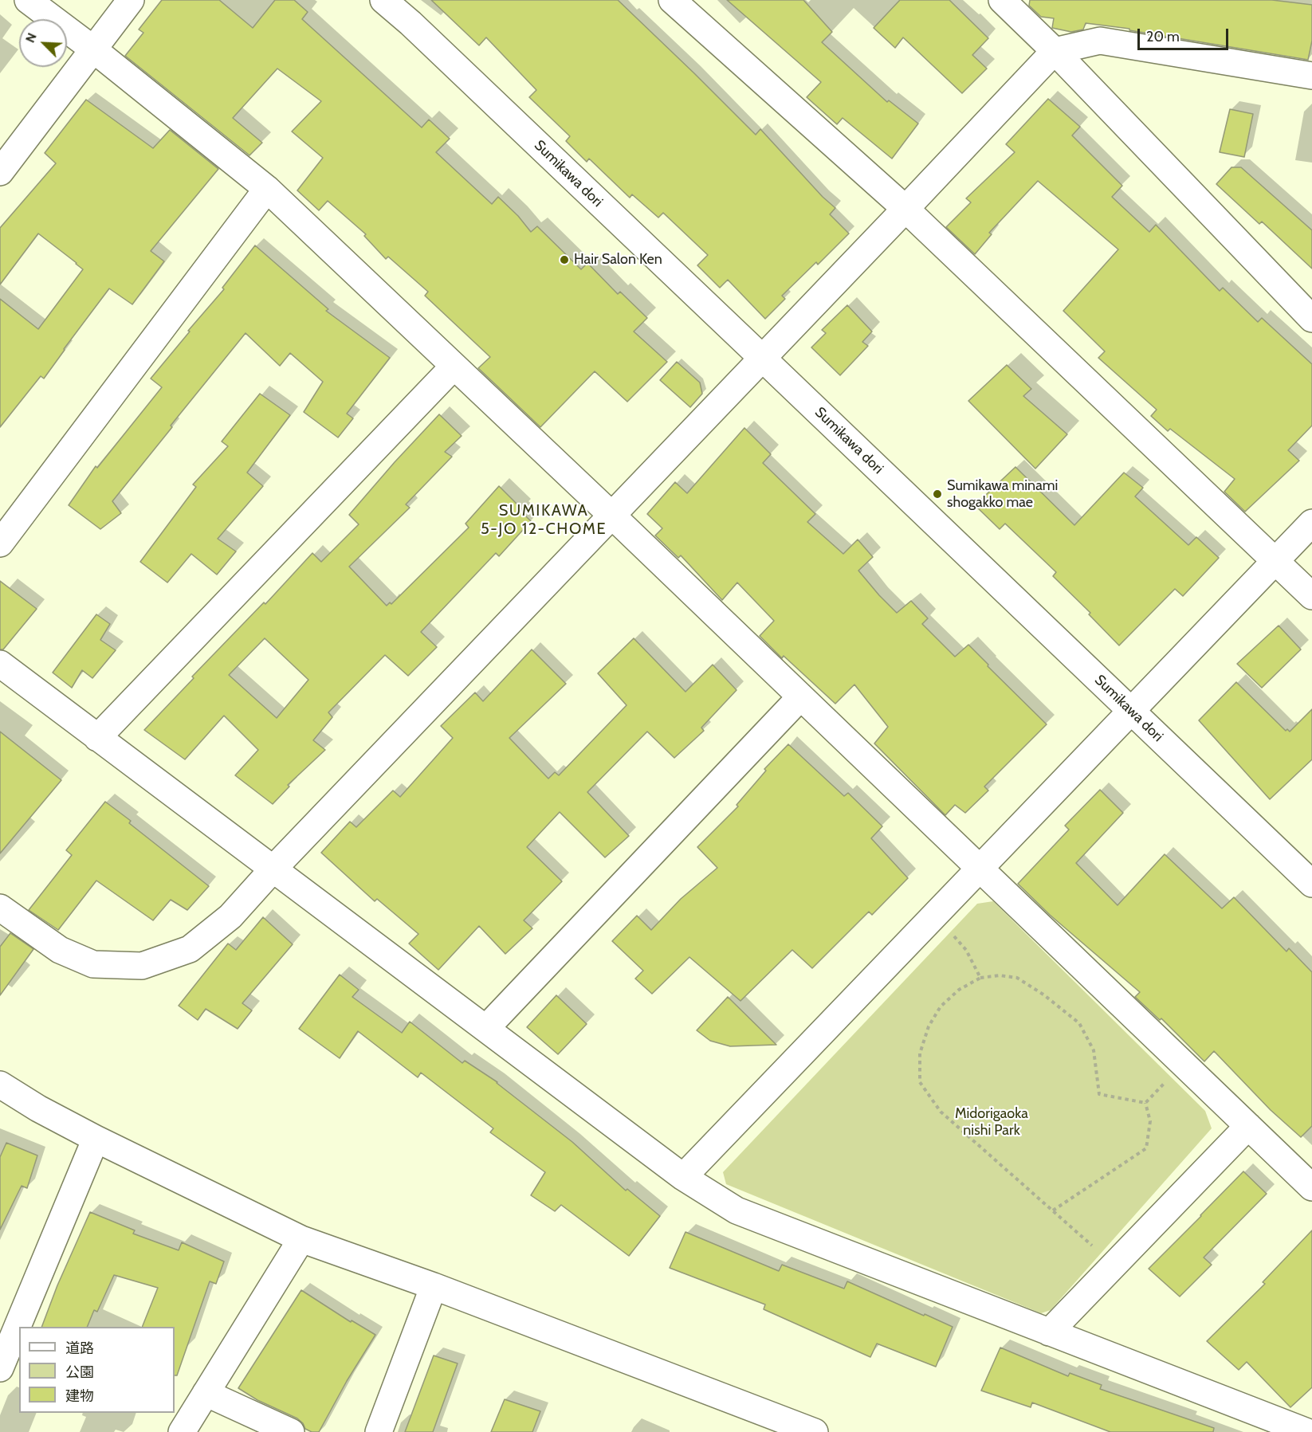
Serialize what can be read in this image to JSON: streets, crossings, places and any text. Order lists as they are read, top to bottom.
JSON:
{
  "streets": {
    "street": ["Sumikawa dori"]
  },
  "districts": ["SUMIKAWA 5-JO 12-CHOME"],
  "parks": ["Midorigaoka nishi Park"],
  "places": ["Hair Salon Ken", "Sumikawa minami shogakko mae"],
  "legend": ["道路", "公園", "建物"],
  "scale_bar": "20 m",
  "north": "top left"
}
